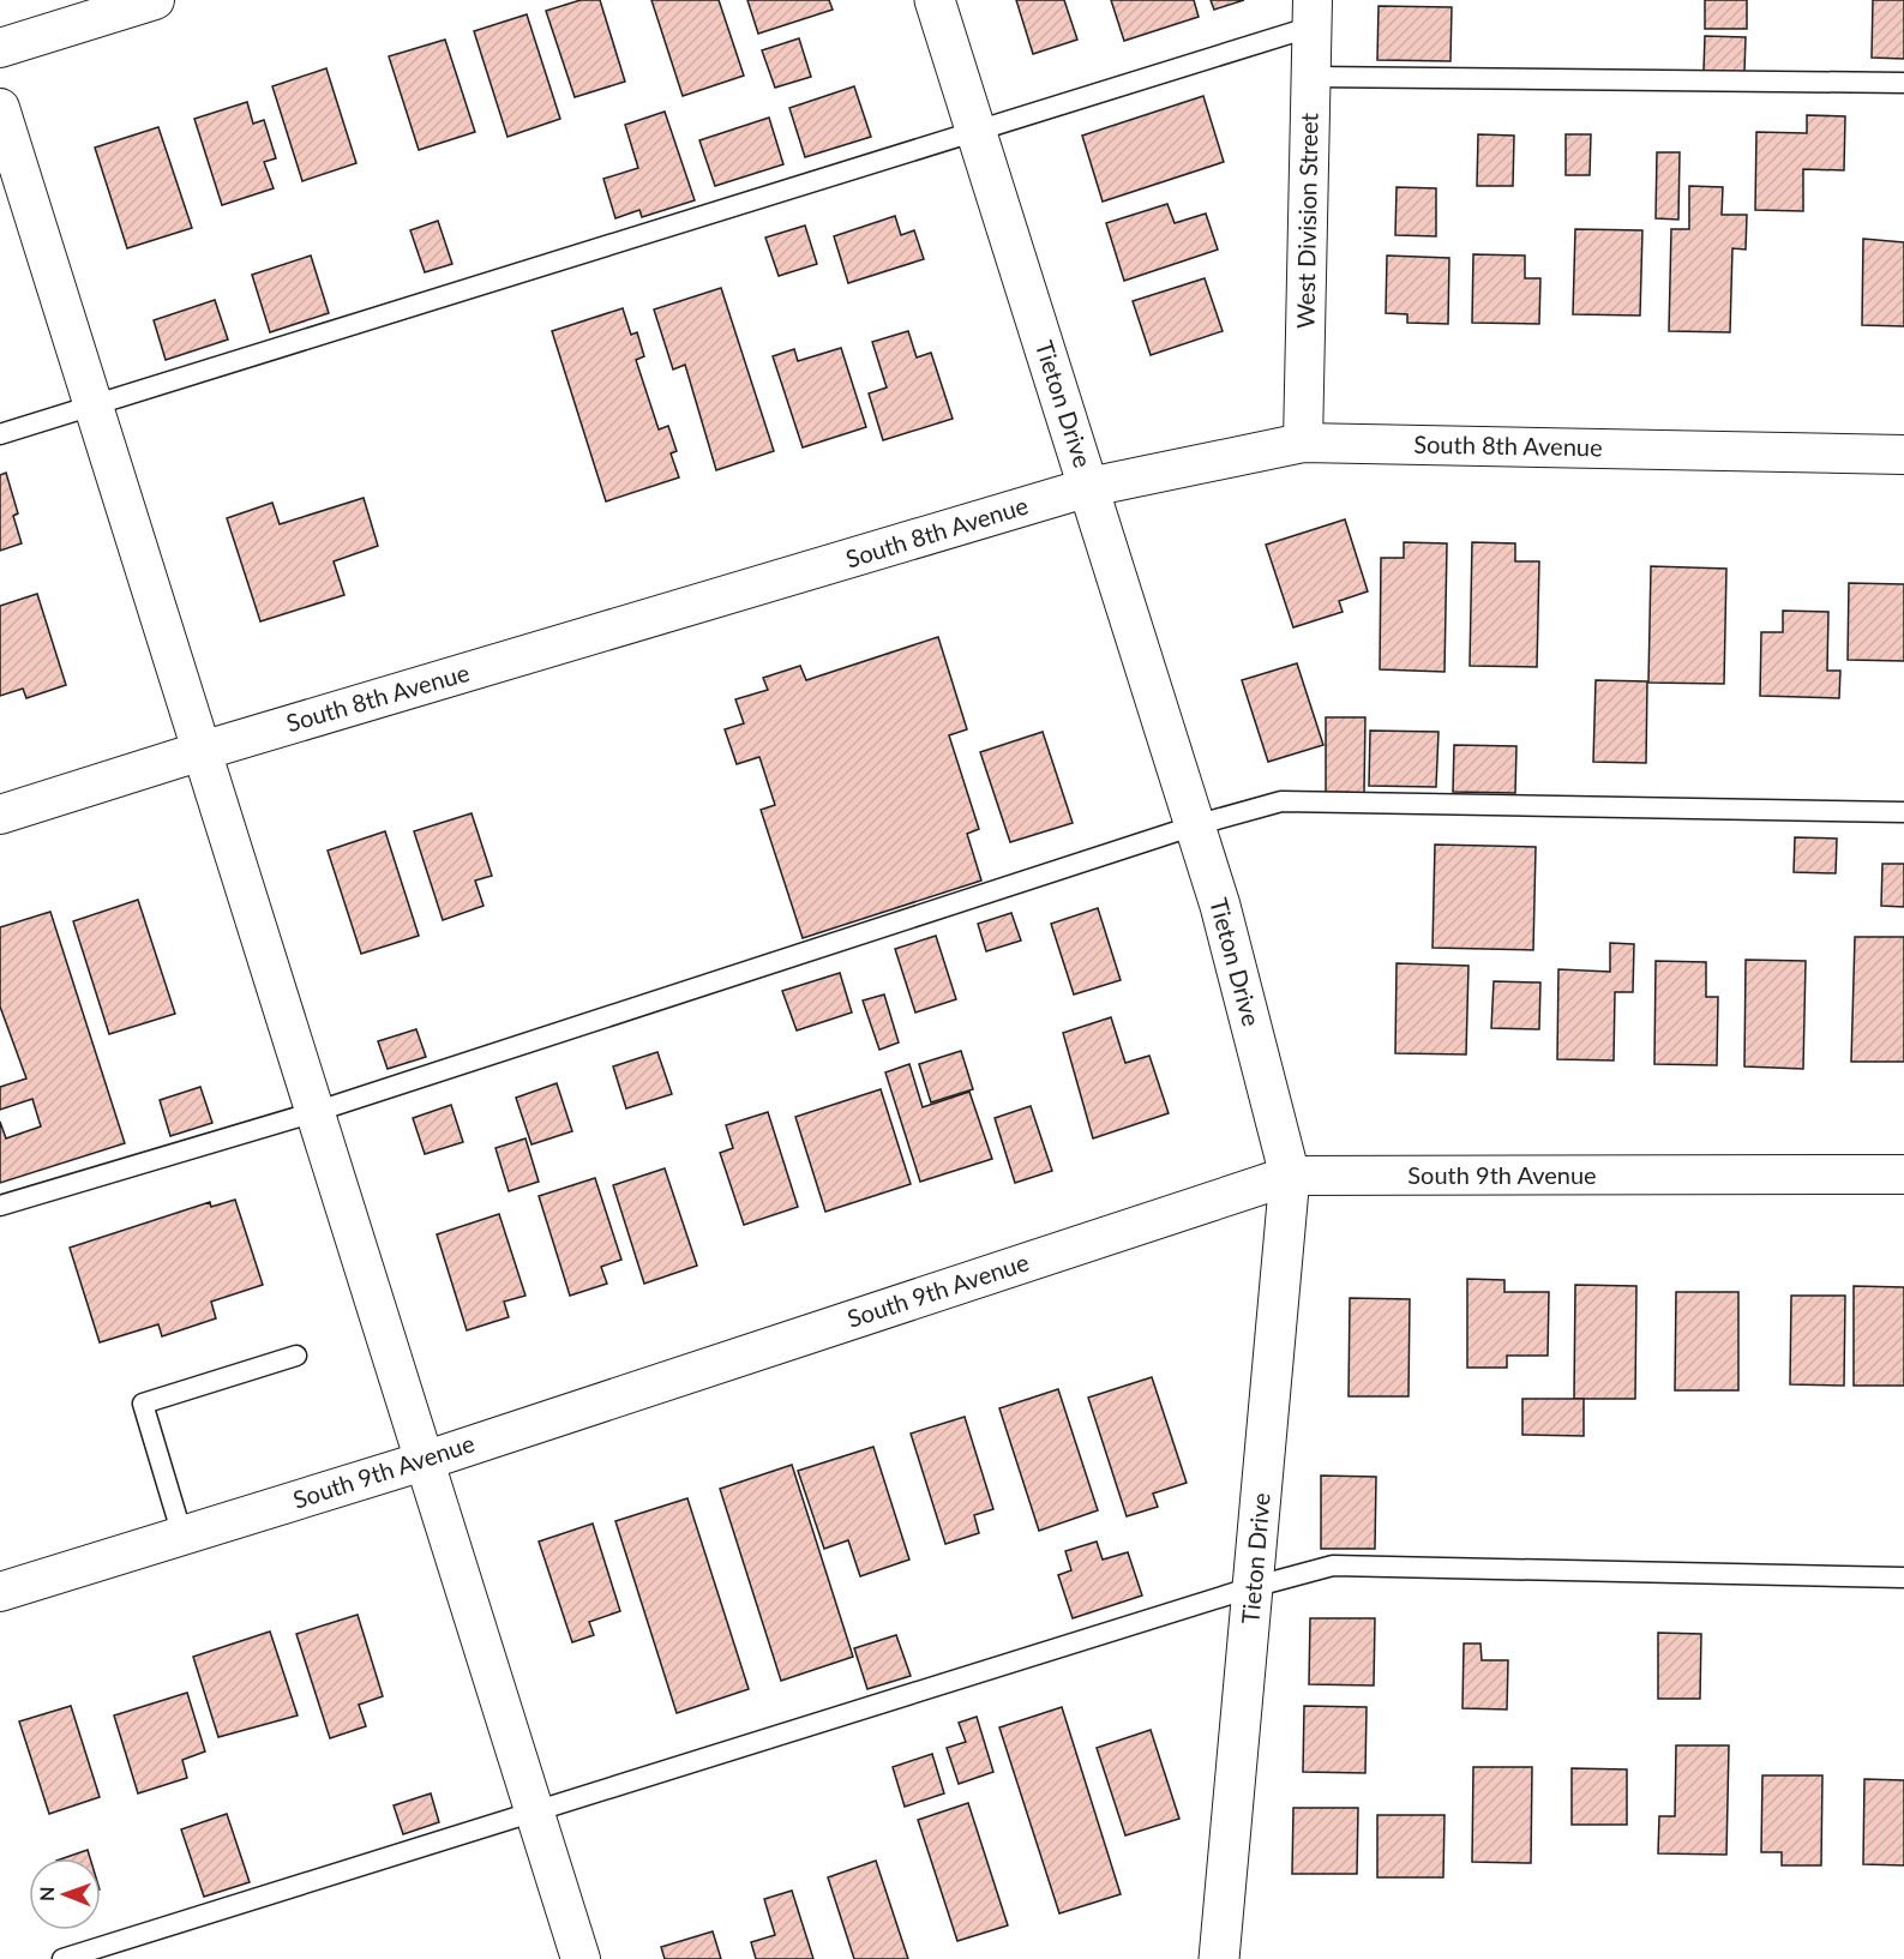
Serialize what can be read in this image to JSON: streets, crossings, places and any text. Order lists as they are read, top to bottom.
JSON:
{
  "streets": {
    "main road": ["Tieton Drive"],
    "street": ["West Division Street", "South 8th Avenue", "South 9th Avenue"]
  },
  "crossings": [
    ["West Division Street", "South 8th Avenue"],
    ["Tieton Drive", "South 8th Avenue"],
    ["Tieton Drive", "South 9th Avenue"]
  ],
  "north": "left"
}
